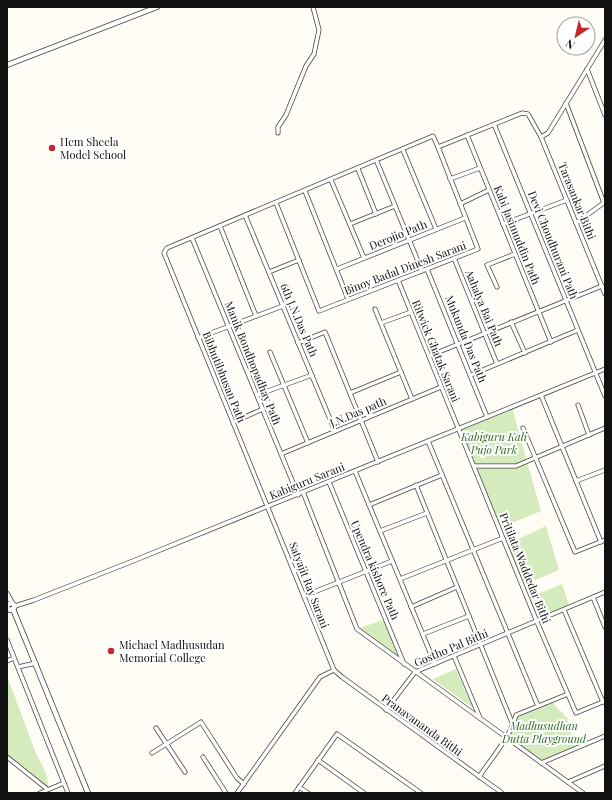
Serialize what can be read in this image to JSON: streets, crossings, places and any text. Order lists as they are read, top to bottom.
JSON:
{
  "streets": {
    "street": [
      "Tarasankar Bithi",
      "Derojio Path",
      "Kabi Jasimuddin Path",
      "Devi Choudhurani Path",
      "Binoy Badal Dinesh Sarani",
      "Aahalya Bai Path",
      "6th J.N.Das Path",
      "Mukunda Das Path",
      "Ritwick Ghatak Sarani",
      "Manik Bondhopadhay Path",
      "Bibhutibhusan Path",
      "J.N.Das path",
      "Kabiguru Sarani",
      "Pritilata Waddedar Bithi",
      "Upendra kishore Path",
      "Satyajit Ray Sarani",
      "Gostho Pal Bithi",
      "Pranavananda Bithi"
    ]
  },
  "crossings": [
    ["Derojio Path", "Binoy Badal Dinesh Sarani"],
    ["Kabi Jasimuddin Path", "Aahalya Bai Path"],
    ["Devi Choudhurani Path", "Aahalya Bai Path"],
    ["Devi Choudhurani Path", "Kabiguru Sarani"],
    ["Binoy Badal Dinesh Sarani", "Aahalya Bai Path"],
    ["Binoy Badal Dinesh Sarani", "Mukunda Das Path"],
    ["Binoy Badal Dinesh Sarani", "Ritwick Ghatak Sarani"],
    ["Aahalya Bai Path", "Mukunda Das Path"],
    ["6th J.N.Das Path", "J.N.Das path"],
    ["Mukunda Das Path", "Kabiguru Sarani"],
    ["Ritwick Ghatak Sarani", "J.N.Das path"],
    ["Ritwick Ghatak Sarani", "Kabiguru Sarani"],
    ["Ritwick Ghatak Sarani", "Pritilata Waddedar Bithi"],
    ["Manik Bondhopadhay Path", "Bibhutibhusan Path"],
    ["Manik Bondhopadhay Path", "J.N.Das path"],
    ["Manik Bondhopadhay Path", "Kabiguru Sarani"],
    ["Bibhutibhusan Path", "Kabiguru Sarani"],
    ["Bibhutibhusan Path", "Satyajit Ray Sarani"],
    ["Kabiguru Sarani", "Pritilata Waddedar Bithi"],
    ["Kabiguru Sarani", "Upendra kishore Path"],
    ["Kabiguru Sarani", "Satyajit Ray Sarani"],
    ["Pritilata Waddedar Bithi", "Gostho Pal Bithi"],
    ["Satyajit Ray Sarani", "Pranavananda Bithi"],
    ["Gostho Pal Bithi", "Pranavananda Bithi"]
  ],
  "parks": ["Kabiguru Kali Pujo Park", "Madhusudhan Dutta Playground"],
  "places": ["Hem Sheela Model School", "Michael Madhusudan Memorial College"],
  "north": "bottom left"
}
